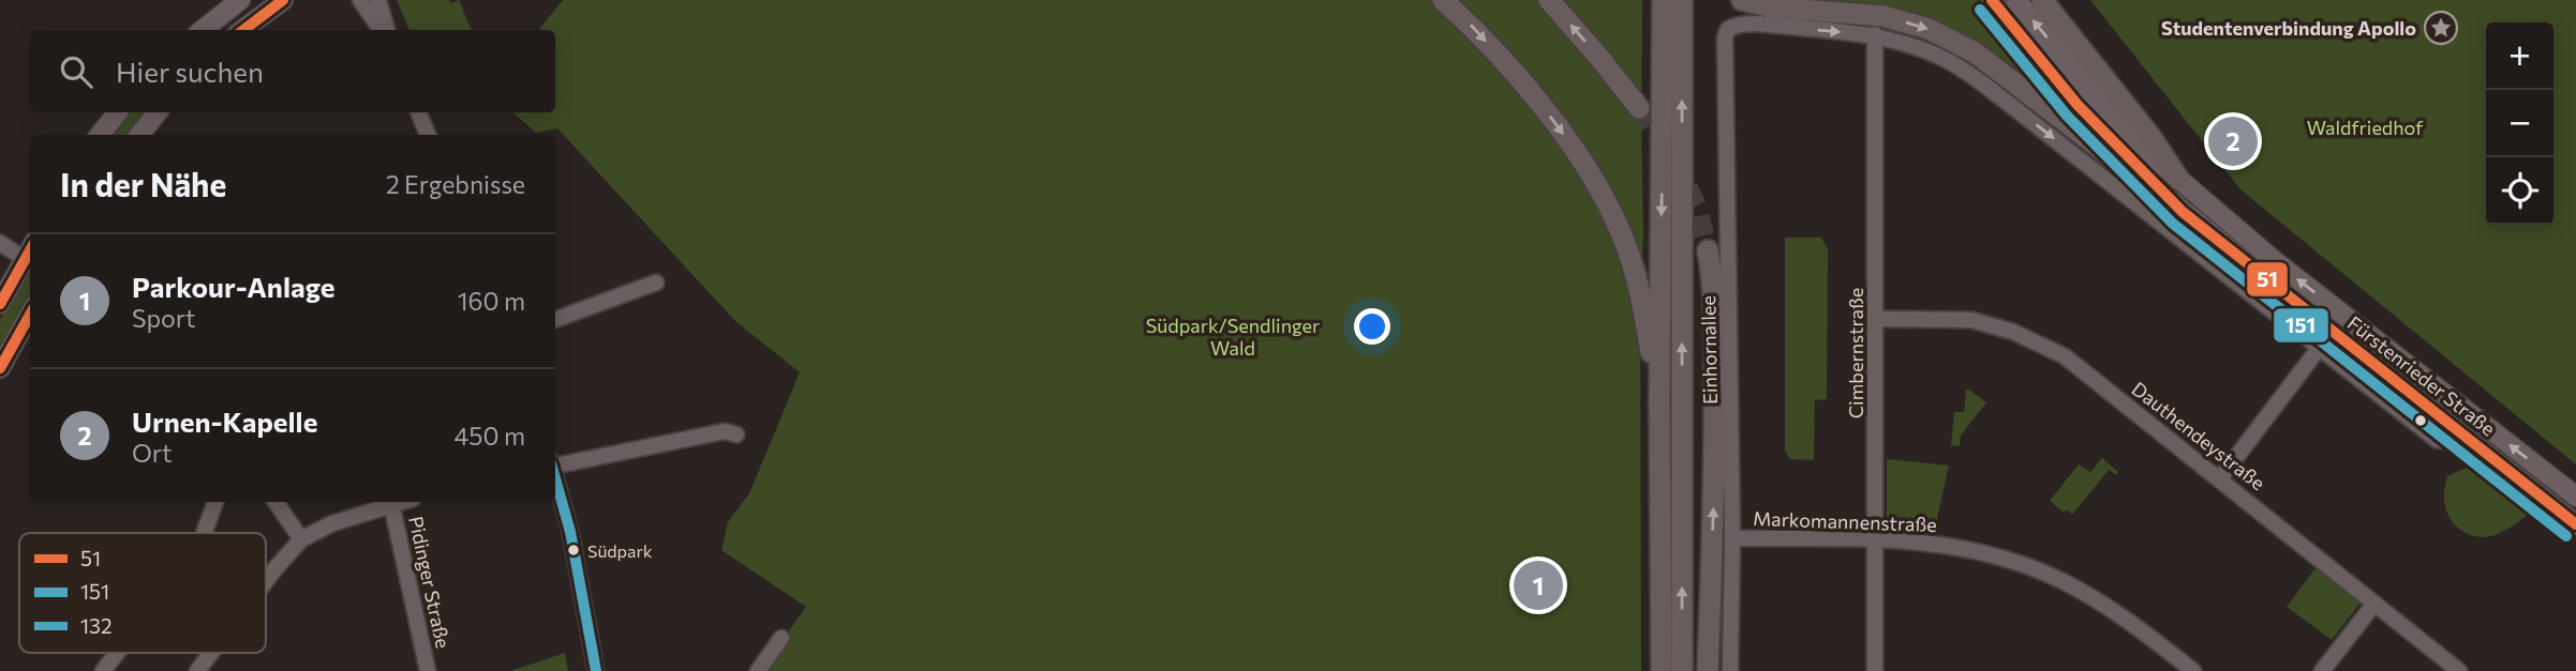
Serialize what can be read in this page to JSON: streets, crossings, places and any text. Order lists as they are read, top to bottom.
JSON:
{
  "streets": {
    "main road": ["Fürstenrieder Straße"],
    "street": [
      "Einhornallee",
      "Cimbernstraße",
      "Dauthendeystraße",
      "Markomannenstraße",
      "Pidinger Straße"
    ]
  },
  "crossings": [
    ["Einhornallee", "Fürstenrieder Straße"],
    ["Einhornallee", "Markomannenstraße"],
    ["Cimbernstraße", "Fürstenrieder Straße"],
    ["Cimbernstraße", "Dauthendeystraße"],
    ["Cimbernstraße", "Markomannenstraße"]
  ],
  "parks": ["Waldfriedhof", "Südpark/Sendlinger Wald"],
  "places": {
    "place": ["Studentenverbindung Apollo"],
    "other": ["Südpark"]
  },
  "lines": ["transit line 51", "transit line 151", "transit line 132"],
  "legend": ["51", "151", "132"],
  "page": {
    "map_buttons": ["+", "−"],
    "search": "Hier suchen",
    "pins": ["2", "1"],
    "heading": ["In der Nähe", "2 Ergebnisse"],
    "list": [
      {
        "mark": "1",
        "name": "Parkour-Anlage",
        "note": "Sport",
        "value": "160 m"
      },
      {
        "mark": "2",
        "name": "Urnen-Kapelle",
        "note": "Ort",
        "value": "450 m"
      }
    ]
  }
}
